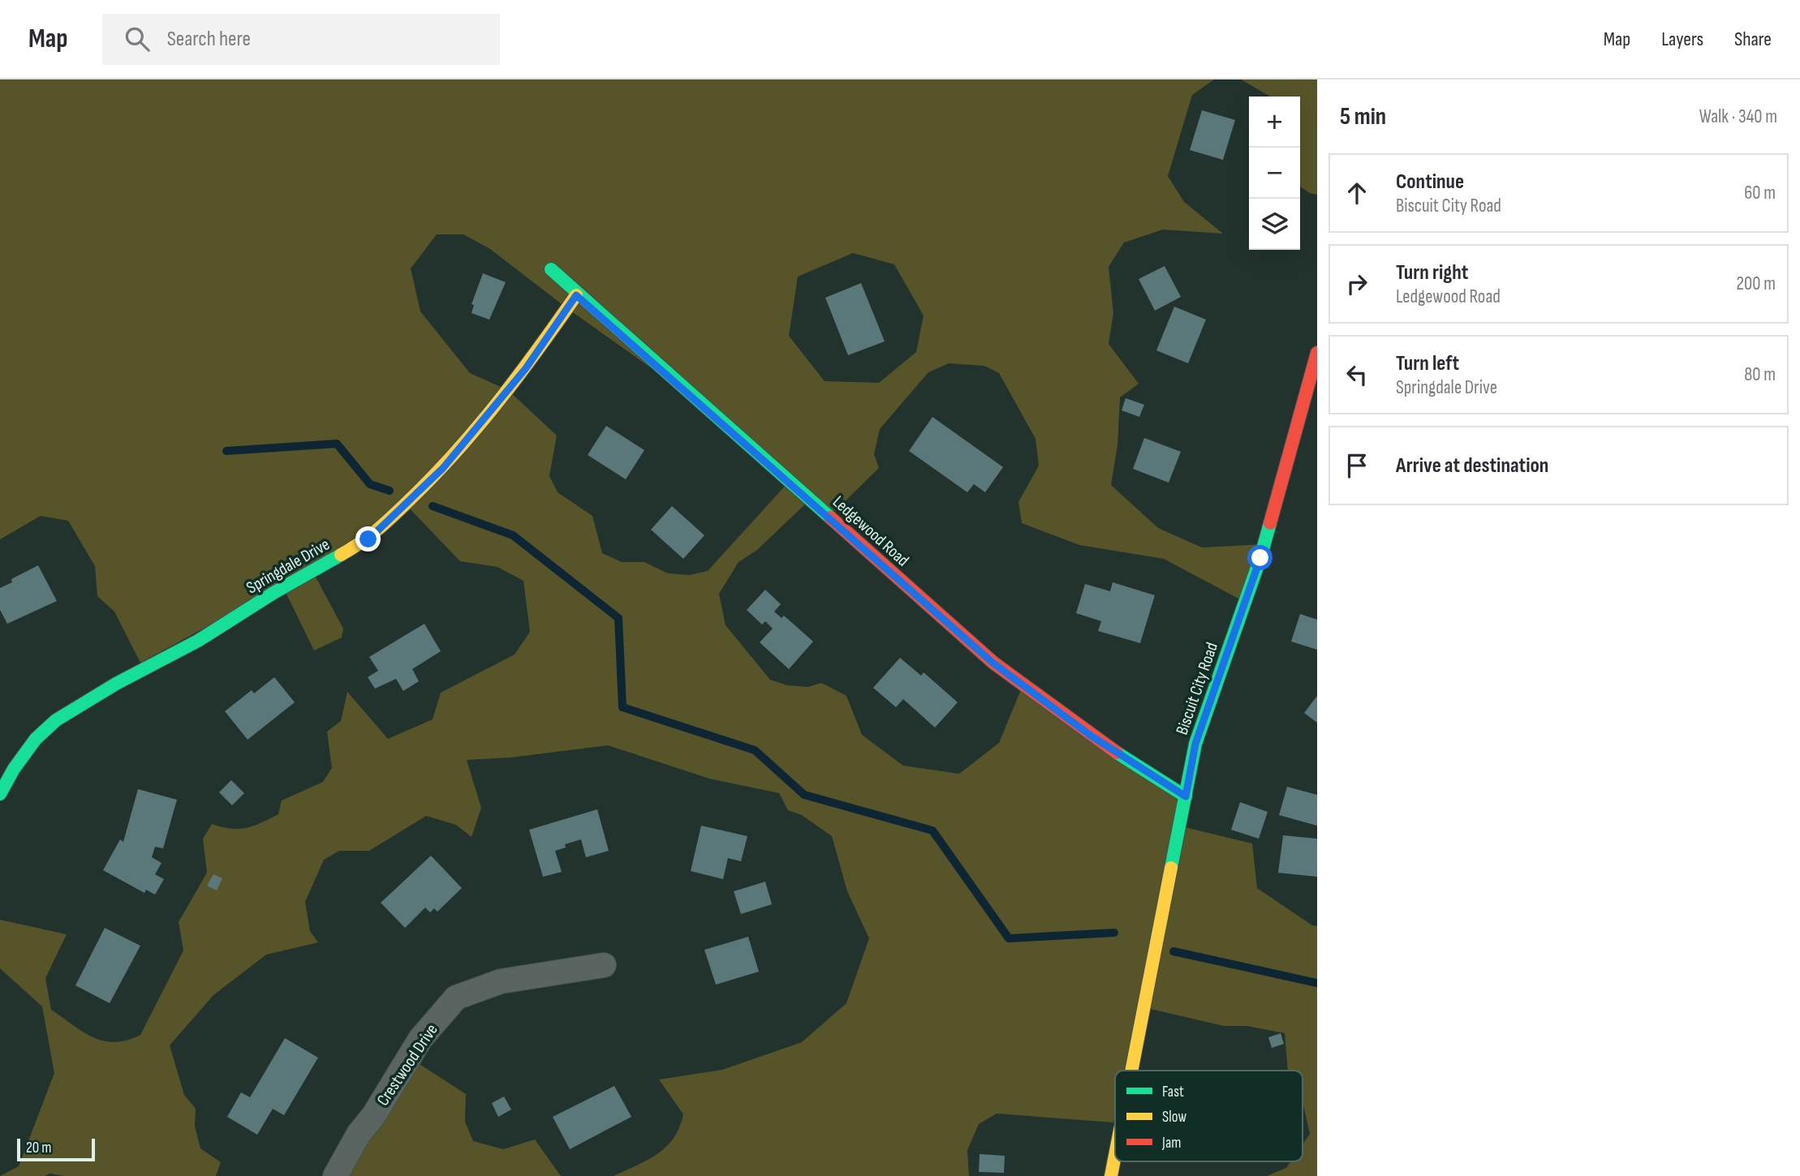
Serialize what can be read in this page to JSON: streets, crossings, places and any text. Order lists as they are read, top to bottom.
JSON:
{
  "streets": {
    "street": [
      "Ledgewood Road",
      "Springdale Drive",
      "Biscuit City Road",
      "Crestwood Drive"
    ]
  },
  "crossings": [
    ["Ledgewood Road", "Springdale Drive"],
    ["Ledgewood Road", "Biscuit City Road"]
  ],
  "legend": ["Fast", "Slow", "Jam"],
  "scale_bar": "20 m",
  "page": {
    "header": "Map",
    "search": "Search here",
    "nav": ["Map", "Layers", "Share"],
    "heading": ["5 min", "Walk · 340 m"],
    "map_buttons": ["+", "−"],
    "list": [
      ["Continue", "Biscuit City Road", "60 m"],
      ["Turn right", "Ledgewood Road", "200 m"],
      ["Turn left", "Springdale Drive", "80 m"],
      "Arrive at destination"
    ],
    "scale": "20 m"
  }
}
